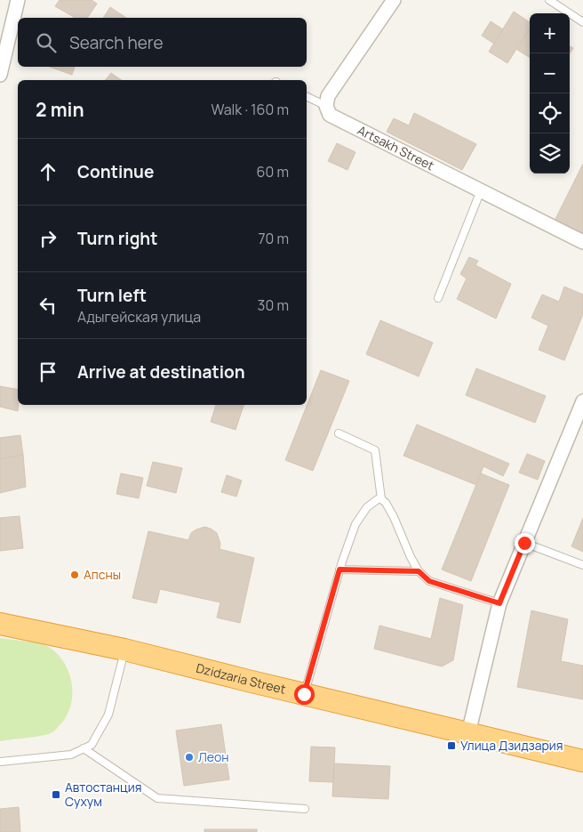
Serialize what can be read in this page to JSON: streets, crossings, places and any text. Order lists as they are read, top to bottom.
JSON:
{
  "streets": {
    "highway": ["Dzidzaria Street"],
    "street": ["Artsakh Street"]
  },
  "places": {
    "other": ["Апсны", "Леон"],
    "transit": ["Улица Дзидзария", "Автостанция Сухум"]
  },
  "page": {
    "map_buttons": ["+", "−"],
    "search": "Search here",
    "heading": ["2 min", "Walk · 160 m"],
    "list": [
      ["Continue", "60 m"],
      ["Turn right", "70 m"],
      ["Turn left", "Адыгейская улица", "30 m"],
      "Arrive at destination"
    ]
  }
}
